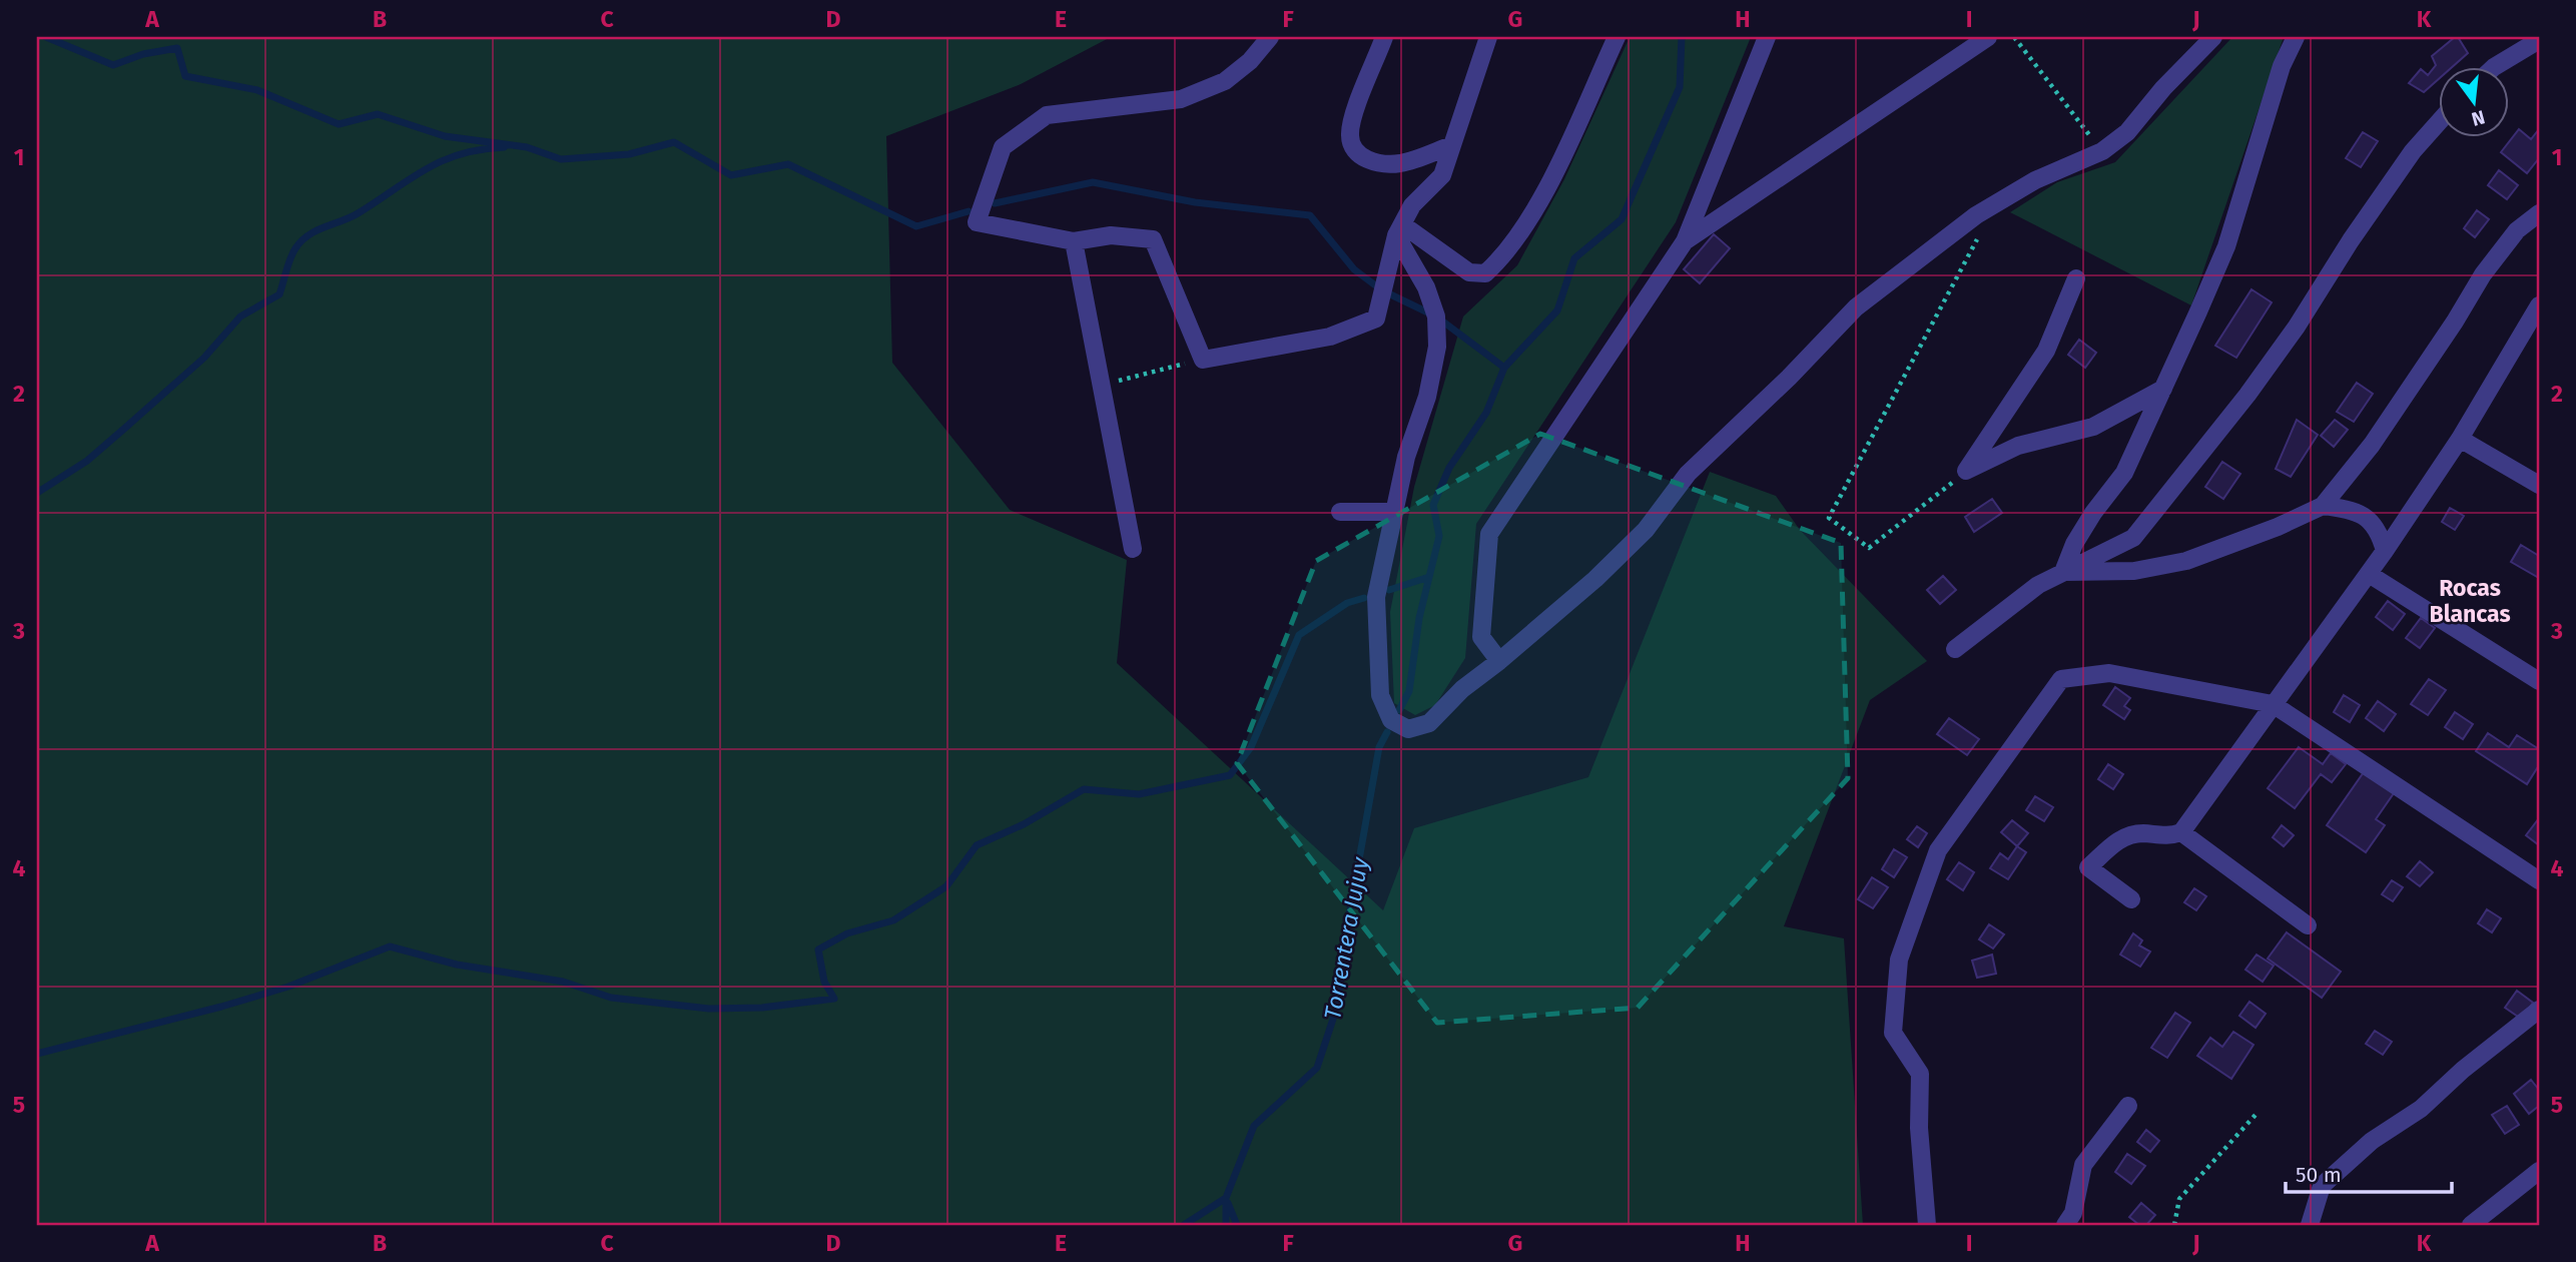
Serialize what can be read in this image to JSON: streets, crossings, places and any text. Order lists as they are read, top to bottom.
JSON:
{
  "districts": ["Rocas Blancas"],
  "water": ["Torrentera Jujuy"],
  "scale_bar": "50 m",
  "north": "bottom",
  "grid": {
    "columns": [
      "A",
      "B",
      "C",
      "D",
      "E",
      "F",
      "G",
      "H",
      "I",
      "J",
      "K"
    ],
    "rows": [
      "1",
      "2",
      "3",
      "4",
      "5"
    ]
  }
}
